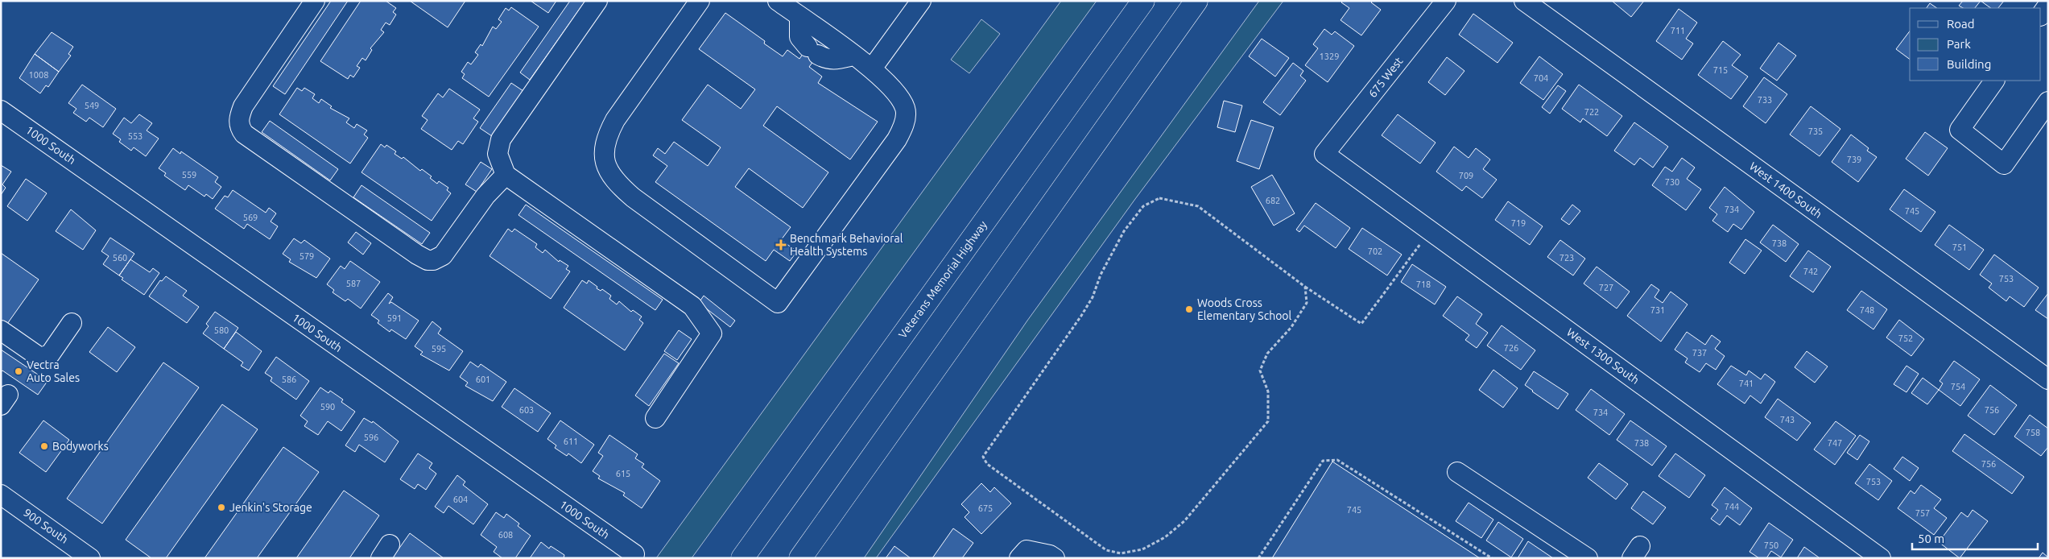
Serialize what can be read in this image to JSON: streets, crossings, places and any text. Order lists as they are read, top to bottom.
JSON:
{
  "streets": {
    "highway": ["Veterans Memorial Highway"],
    "street": [
      "675 West",
      "1000 South",
      "West 1400 South",
      "West 1300 South",
      "900 South"
    ]
  },
  "crossings": [
    ["675 West", "West 1300 South"]
  ],
  "places": {
    "health": ["Benchmark Behavioral Health Systems"],
    "other": [
      "Woods Cross Elementary School",
      "Vectra Auto Sales",
      "Bodyworks",
      "Jenkin's Storage"
    ]
  },
  "house_numbers": [
    "711",
    "1329",
    "715",
    "1008",
    "704",
    "733",
    "549",
    "722",
    "735",
    "553",
    "739",
    "559",
    "709",
    "730",
    "682",
    "734",
    "745",
    "569",
    "719",
    "738",
    "751",
    "702",
    "579",
    "560",
    "723",
    "742",
    "753",
    "587",
    "718",
    "727",
    "731",
    "748",
    "591",
    "580",
    "752",
    "726",
    "595",
    "737",
    "586",
    "601",
    "741",
    "754",
    "590",
    "603",
    "756",
    "734",
    "743",
    "758",
    "596",
    "611",
    "738",
    "747",
    "756",
    "615",
    "753",
    "604",
    "744",
    "675",
    "745",
    "757",
    "608",
    "750"
  ],
  "legend": ["Road", "Park", "Building"],
  "scale_bar": "50 m"
}
